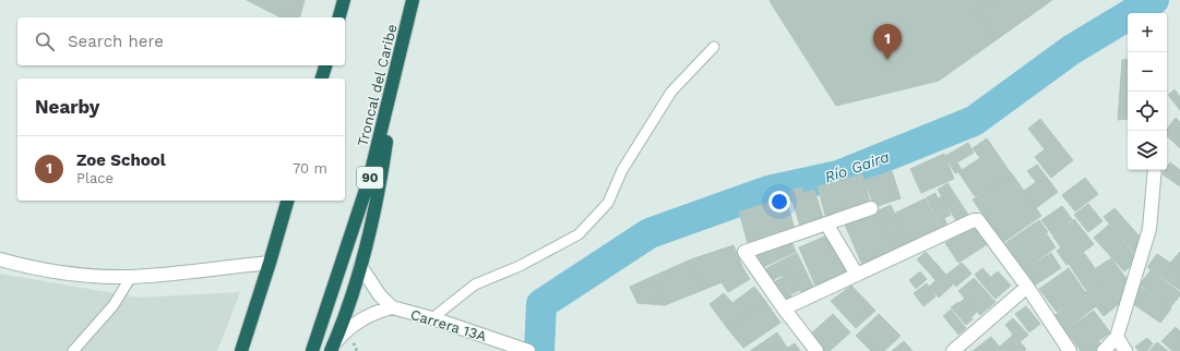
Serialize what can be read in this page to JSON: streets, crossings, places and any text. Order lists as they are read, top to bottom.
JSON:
{
  "streets": {
    "highway": ["Troncal del Caribe", "90"],
    "street": ["Carrera 13A"]
  },
  "water": ["Río Gaira"],
  "page": {
    "map_buttons": ["+", "−"],
    "search": "Search here",
    "pins": "1",
    "heading": "Nearby",
    "list": [
      {
        "mark": "1",
        "name": "Zoe School",
        "note": "Place",
        "value": "70 m"
      }
    ]
  }
}
